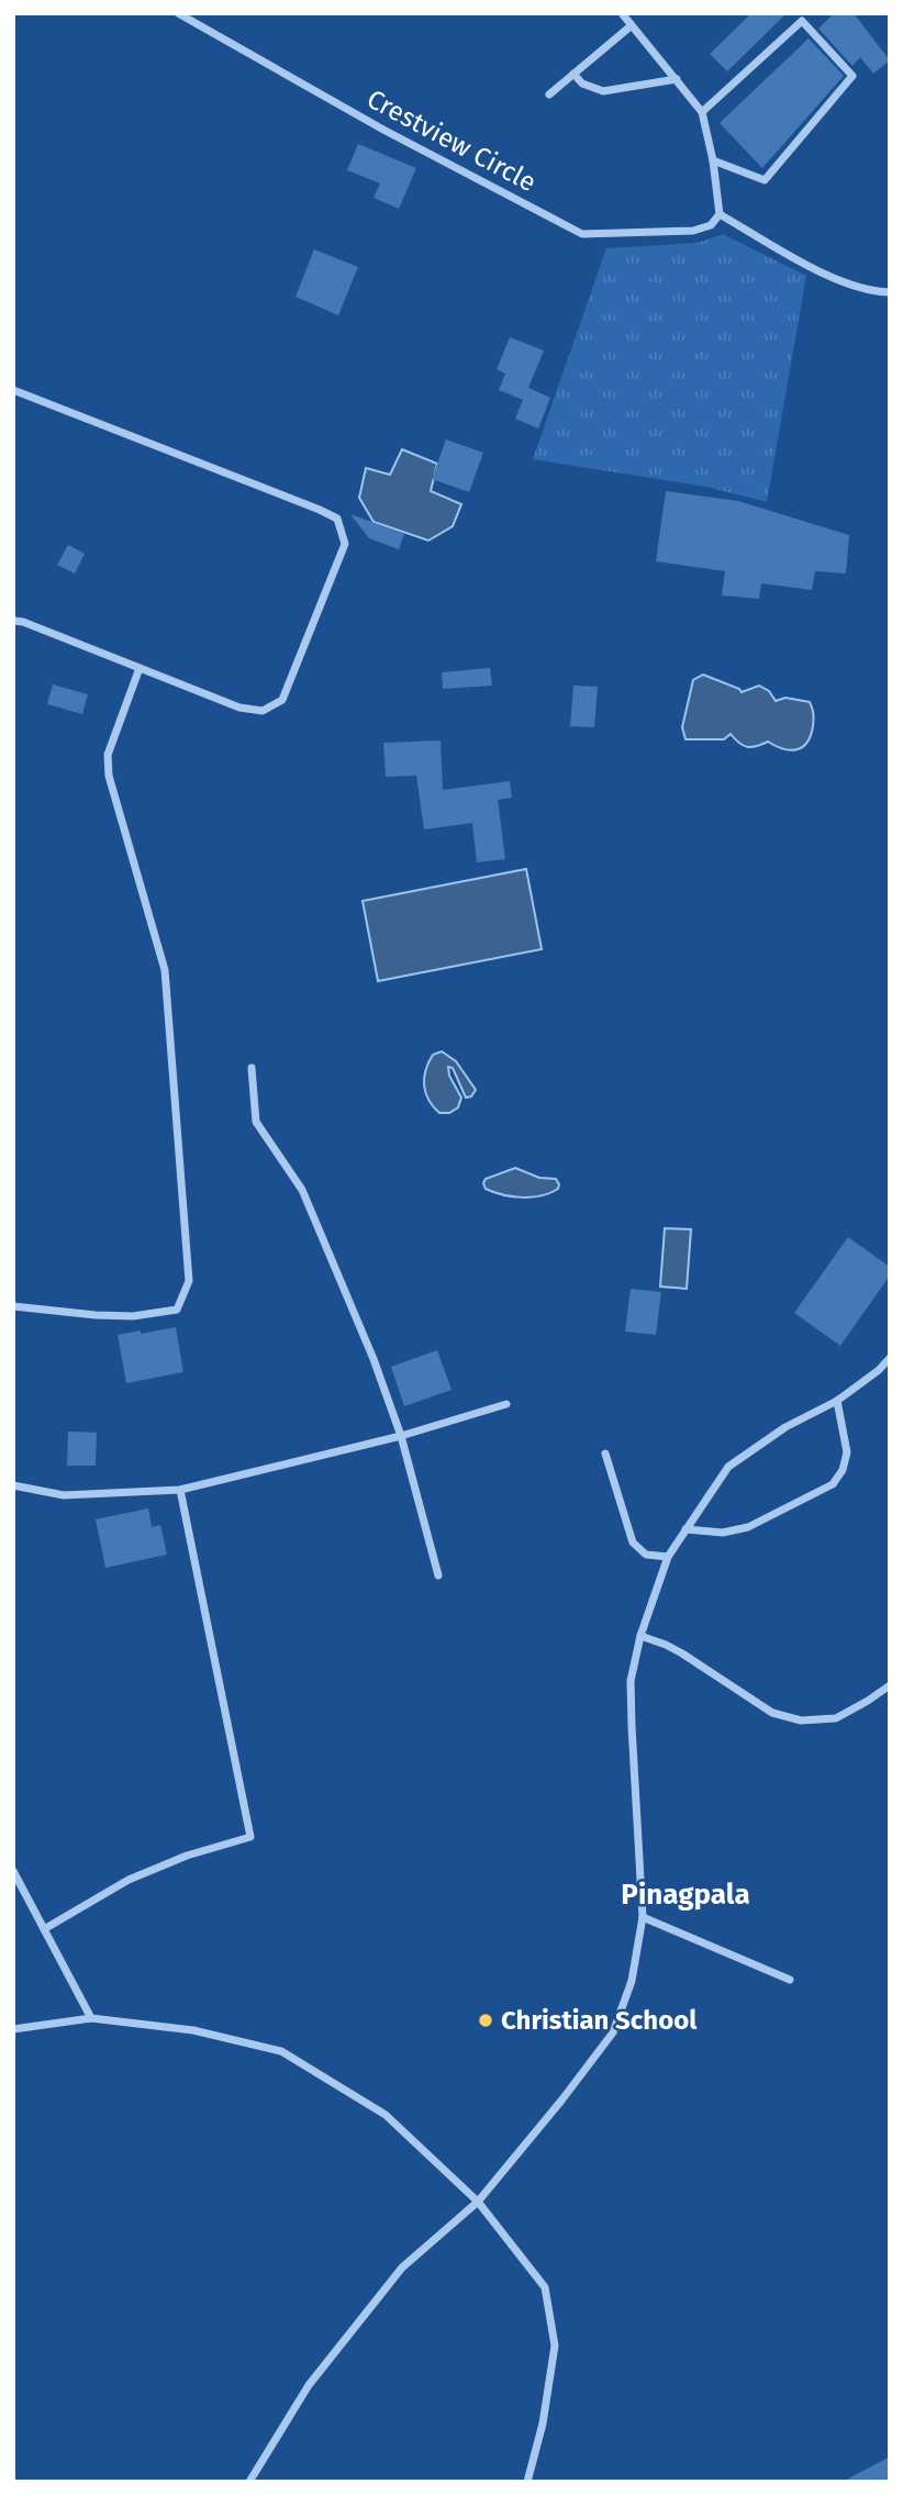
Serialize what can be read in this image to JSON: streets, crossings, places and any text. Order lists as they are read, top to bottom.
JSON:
{
  "streets": {
    "street": ["Crestview Circle"]
  },
  "districts": ["Pinagpala"],
  "places": ["Christian School"]
}
